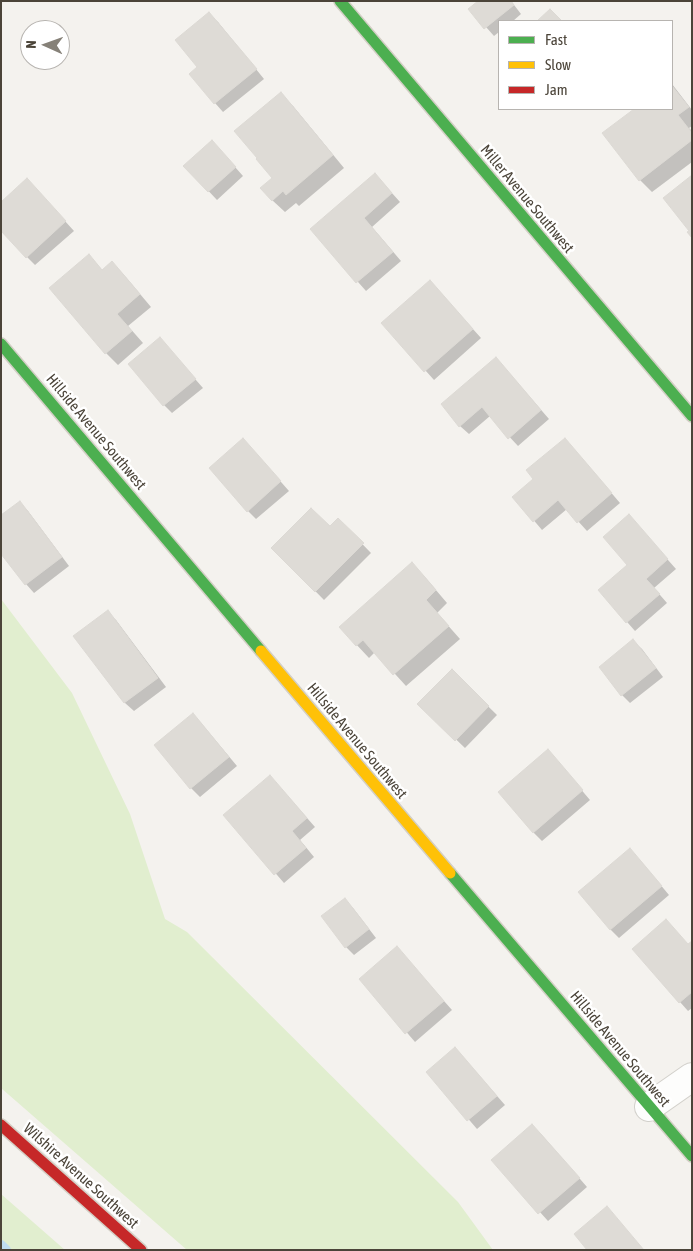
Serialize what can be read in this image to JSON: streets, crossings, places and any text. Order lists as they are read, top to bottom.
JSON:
{
  "streets": {
    "street": ["Miller Avenue Southwest", "Hillside Avenue Southwest", "Wilshire Avenue Southwest"]
  },
  "legend": ["Fast", "Slow", "Jam"],
  "north": "left"
}
